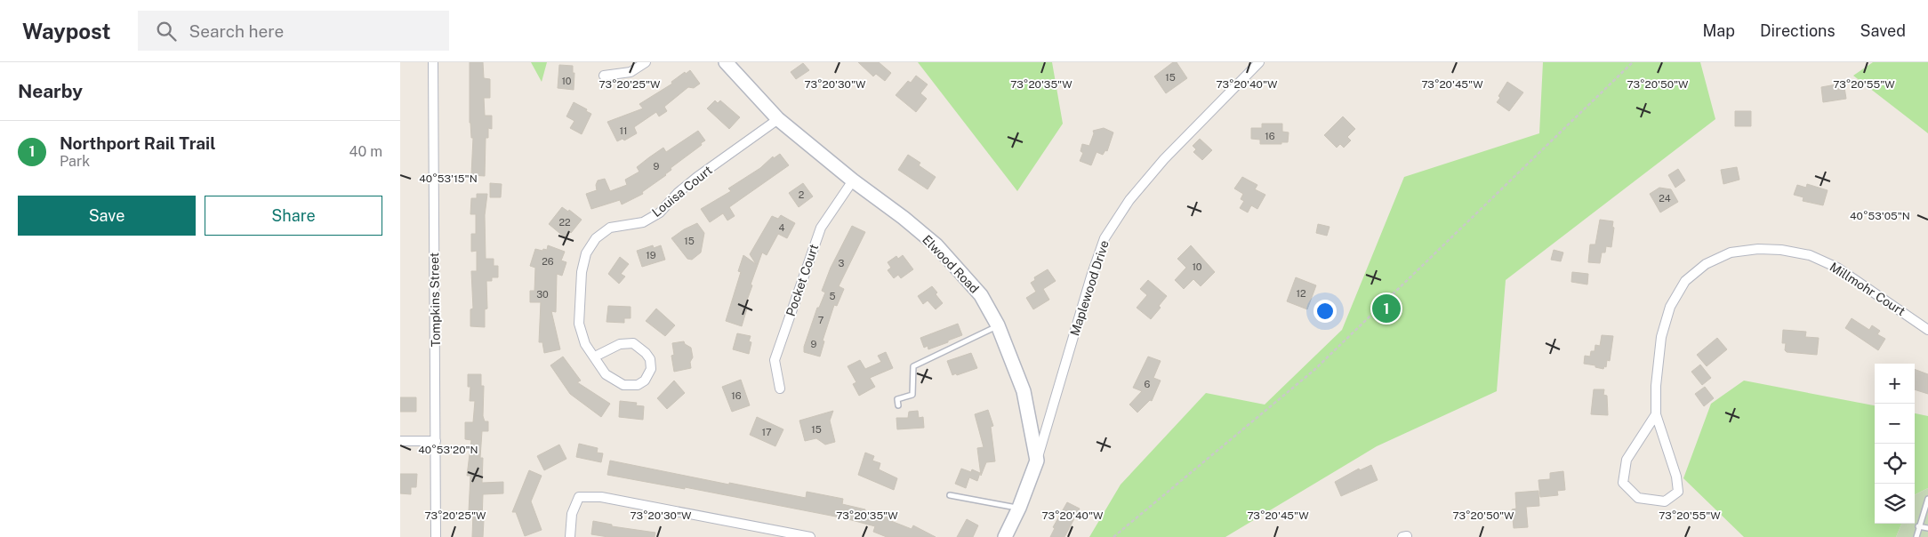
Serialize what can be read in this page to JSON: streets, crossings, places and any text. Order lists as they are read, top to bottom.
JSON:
{
  "streets": {
    "main road": ["Elwood Road"],
    "street": [
      "Louisa Court",
      "Pocket Court",
      "Maplewood Drive",
      "Millmohr Court",
      "Tompkins Street"
    ]
  },
  "crossings": [
    ["Louisa Court", "Elwood Road"],
    ["Elwood Road", "Pocket Court"],
    ["Elwood Road", "Maplewood Drive"]
  ],
  "house_numbers": [
    "15",
    "10",
    "11",
    "16",
    "9",
    "2",
    "24",
    "22",
    "4",
    "15",
    "19",
    "26",
    "3",
    "10",
    "12",
    "30",
    "5",
    "7",
    "9",
    "6",
    "16",
    "15",
    "17"
  ],
  "page": {
    "header": "Waypost",
    "search": "Search here",
    "nav": ["Map", "Directions", "Saved"],
    "heading": "Nearby",
    "list": [
      {
        "mark": "1",
        "name": "Northport Rail Trail",
        "note": "Park",
        "value": "40 m"
      }
    ],
    "buttons": ["Save", "Share"],
    "pins": "1",
    "map_buttons": ["+", "−"]
  },
  "coordinates": [
    "73°20'25\"W",
    "73°20'30\"W",
    "73°20'45\"W",
    "73°20'35\"W",
    "73°20'40\"W",
    "73°20'50\"W",
    "73°20'55\"W",
    "40°53'15\"N",
    "40°53'05\"N",
    "40°53'20\"N"
  ]
}
